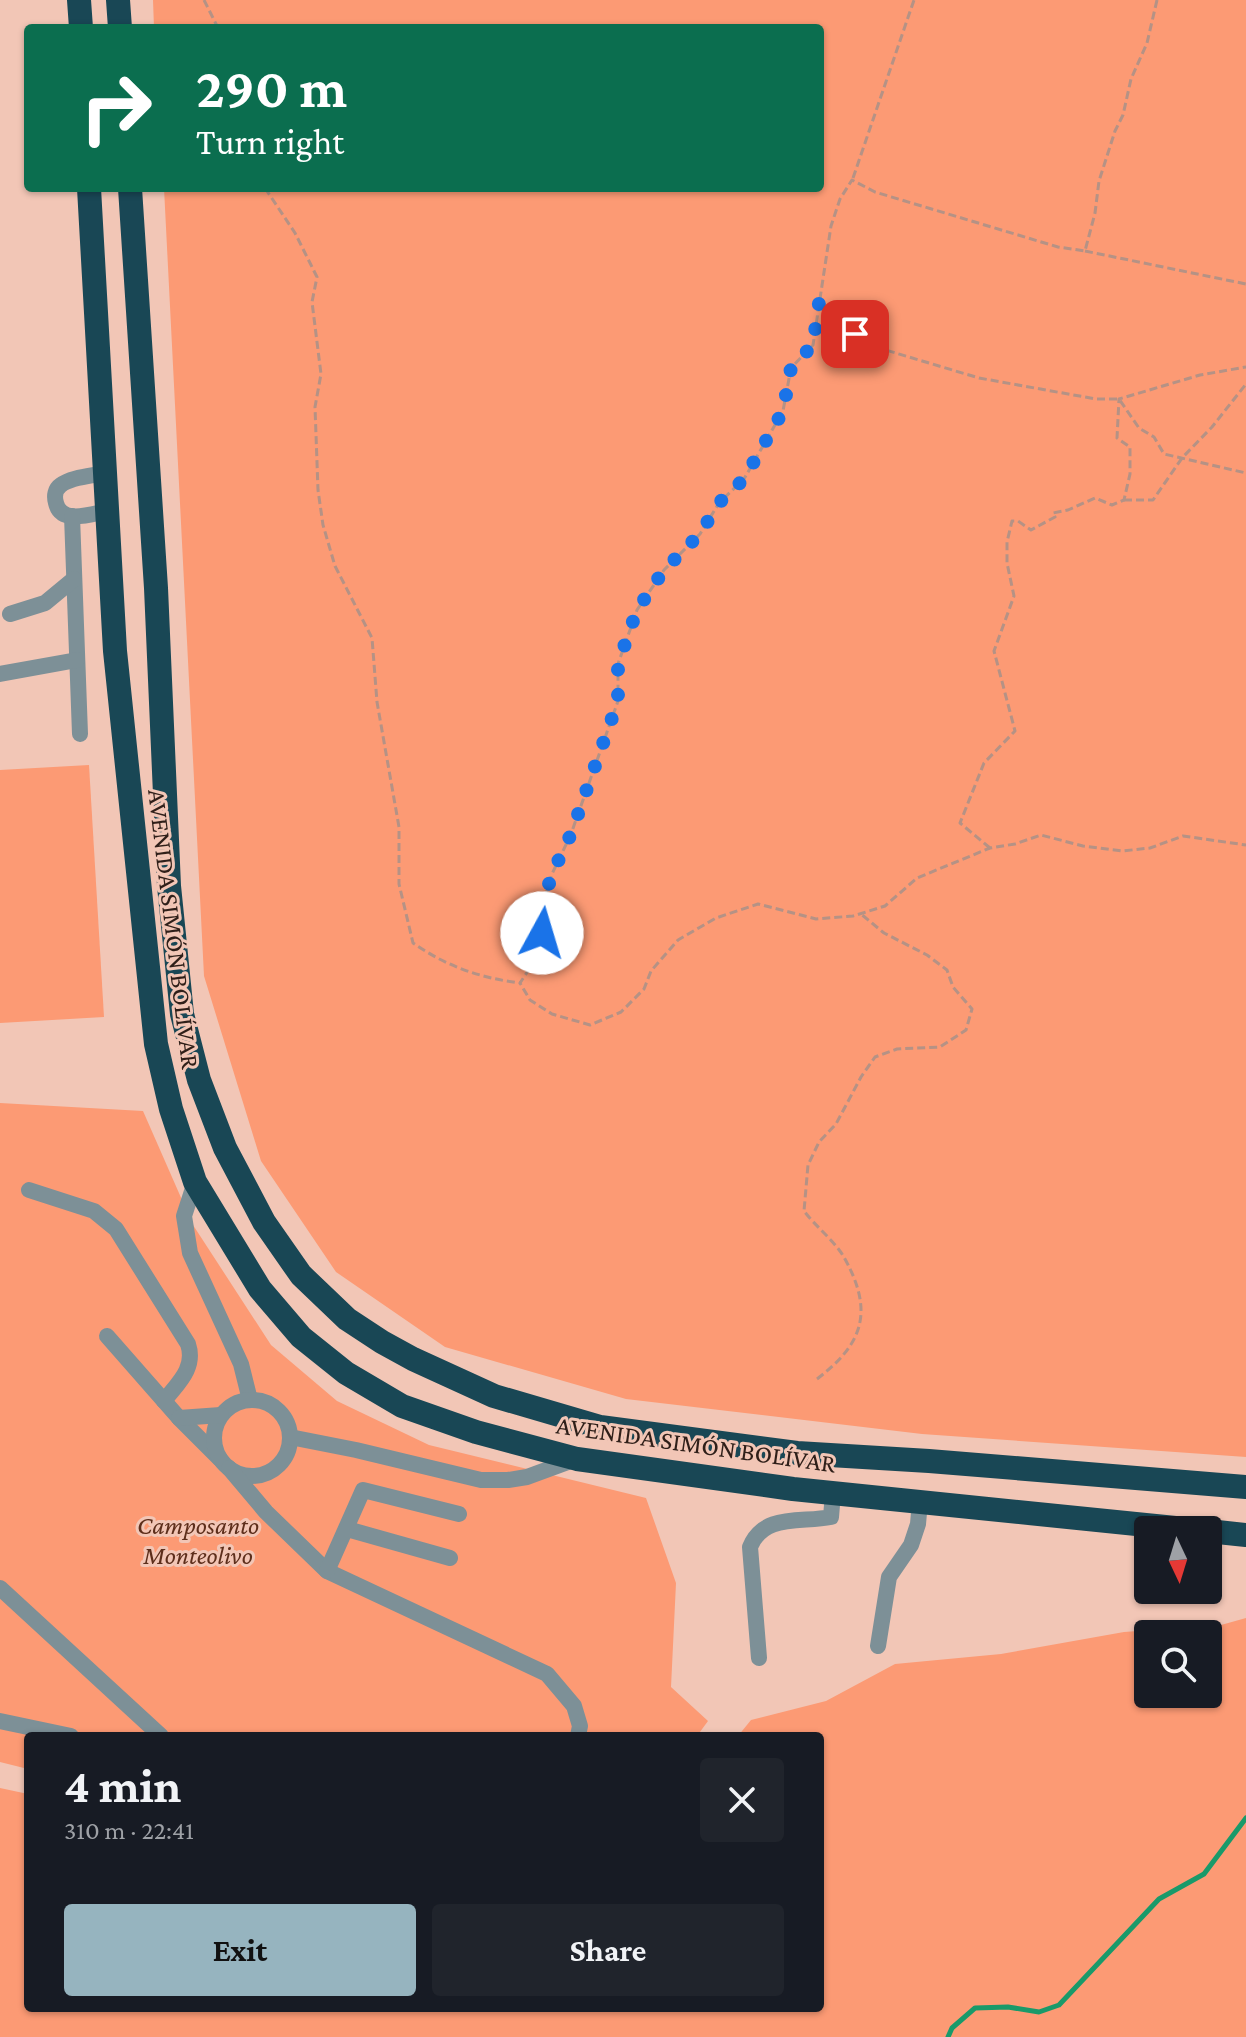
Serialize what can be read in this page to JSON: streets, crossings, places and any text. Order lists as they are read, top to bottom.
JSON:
{
  "streets": {
    "highway": ["AVENIDA SIMÓN BOLÍVAR"]
  },
  "parks": ["Camposanto Monteolivo"],
  "north": "bottom",
  "page": {
    "turn": ["290 m", "Turn right"],
    "heading": ["4 min", "310 m · 22:41"],
    "buttons": ["Exit", "Share"]
  }
}
